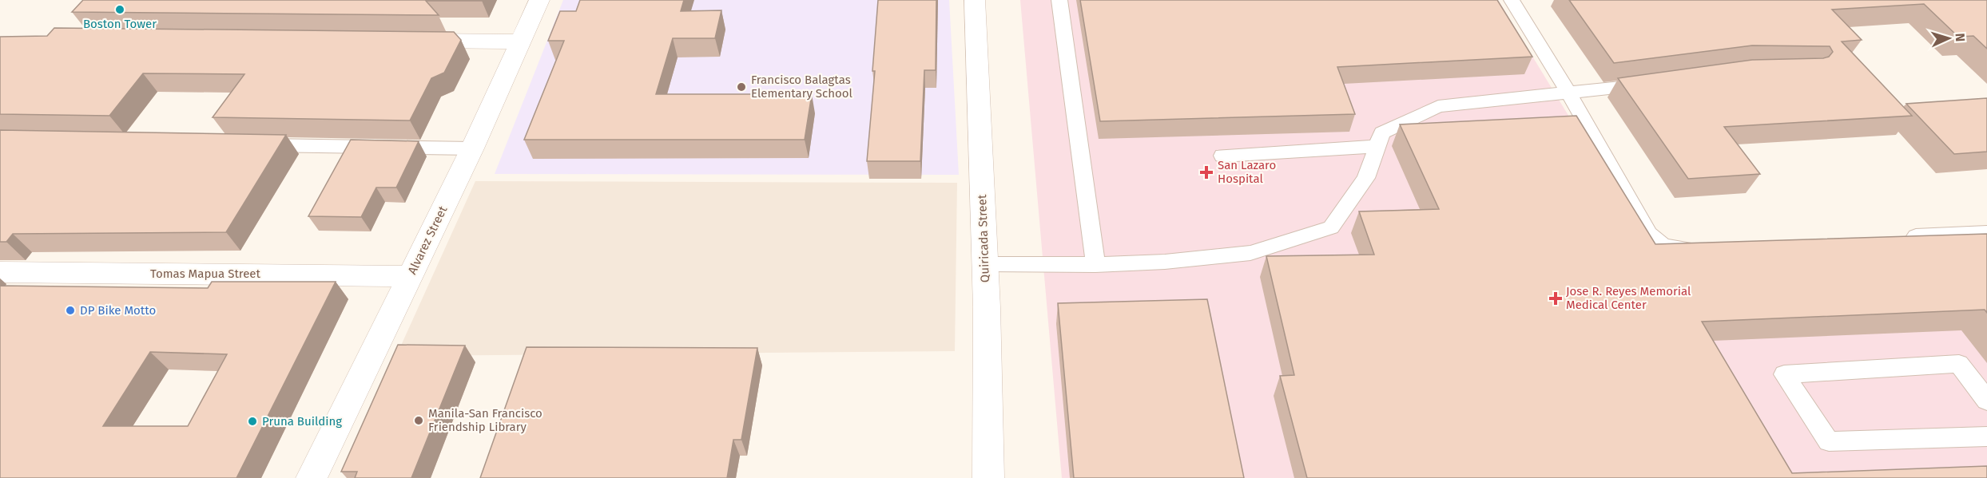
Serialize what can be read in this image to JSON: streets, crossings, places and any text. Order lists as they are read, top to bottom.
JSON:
{
  "streets": {
    "street": ["Quiricada Street", "Alvarez Street", "Tomas Mapua Street"]
  },
  "crossings": [
    ["Alvarez Street", "Tomas Mapua Street"]
  ],
  "places": {
    "other": [
      "Boston Tower",
      "Francisco Balagtas Elementary School",
      "DP Bike Motto",
      "Manila-San Francisco Friendship Library",
      "Pruna Building"
    ],
    "health": ["San Lazaro Hospital", "Jose R. Reyes Memorial Medical Center"]
  },
  "north": "right"
}
